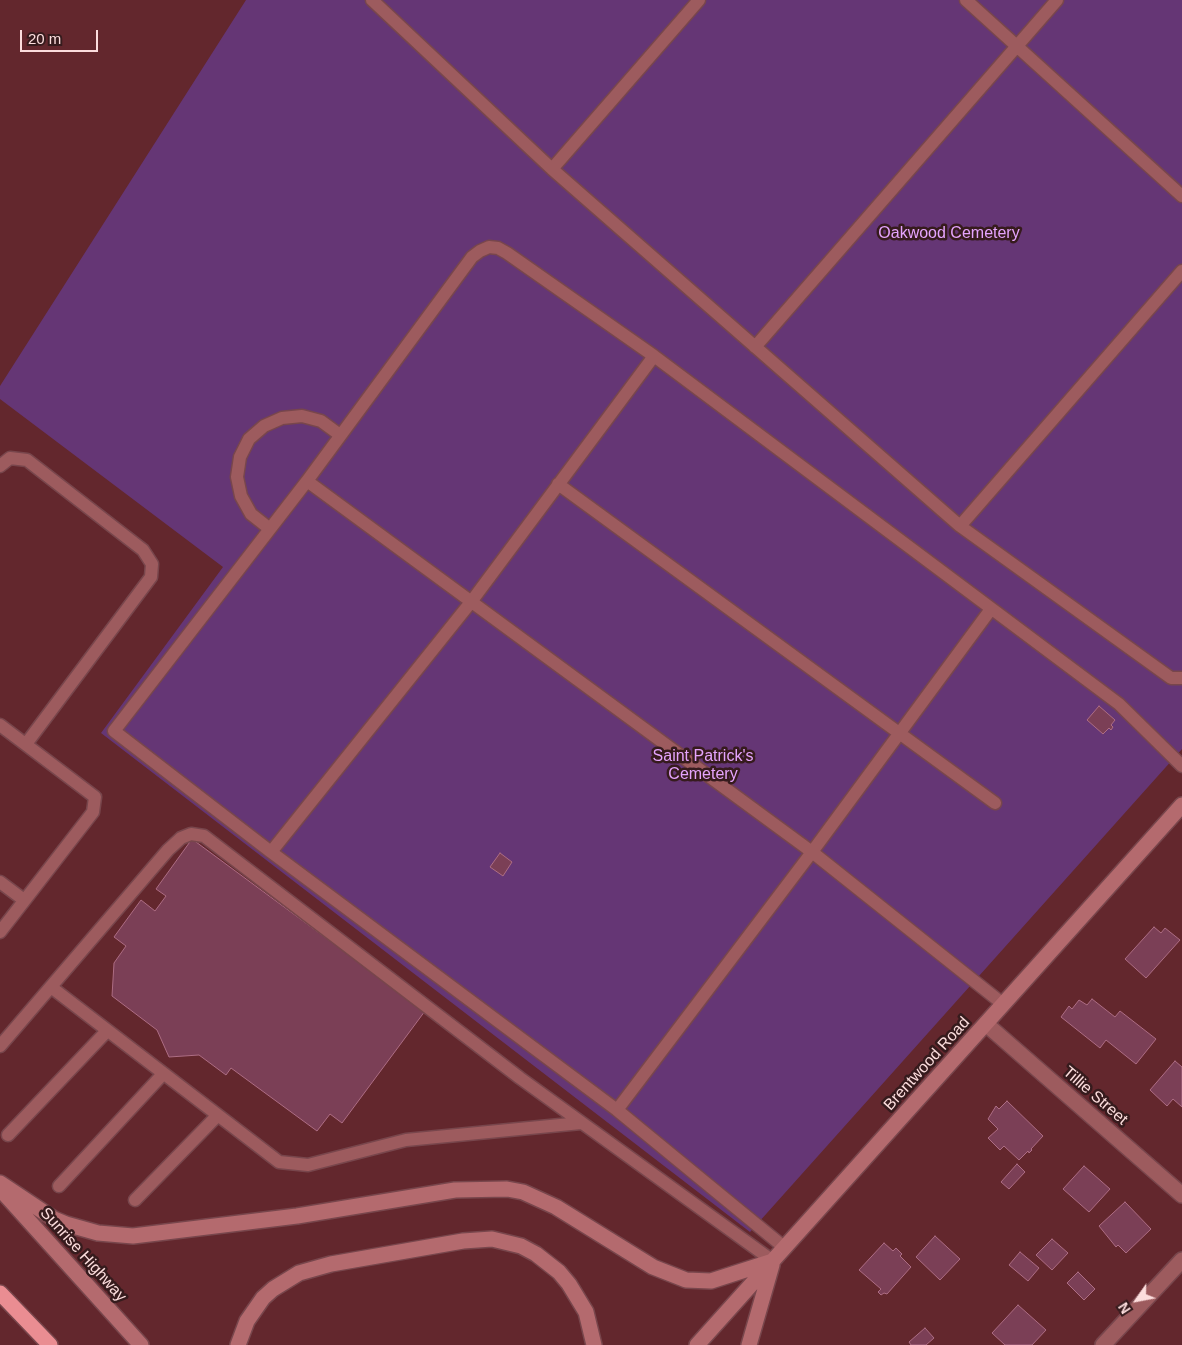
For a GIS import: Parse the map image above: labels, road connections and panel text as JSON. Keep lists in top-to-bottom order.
{
  "streets": {
    "main road": ["Brentwood Road", "Sunrise Highway"],
    "street": ["Tillie Street"]
  },
  "crossings": [
    ["Brentwood Road", "Tillie Street"]
  ],
  "parks": ["Oakwood Cemetery", "Saint Patrick's Cemetery"],
  "scale_bar": "20 m",
  "north": "bottom left"
}
